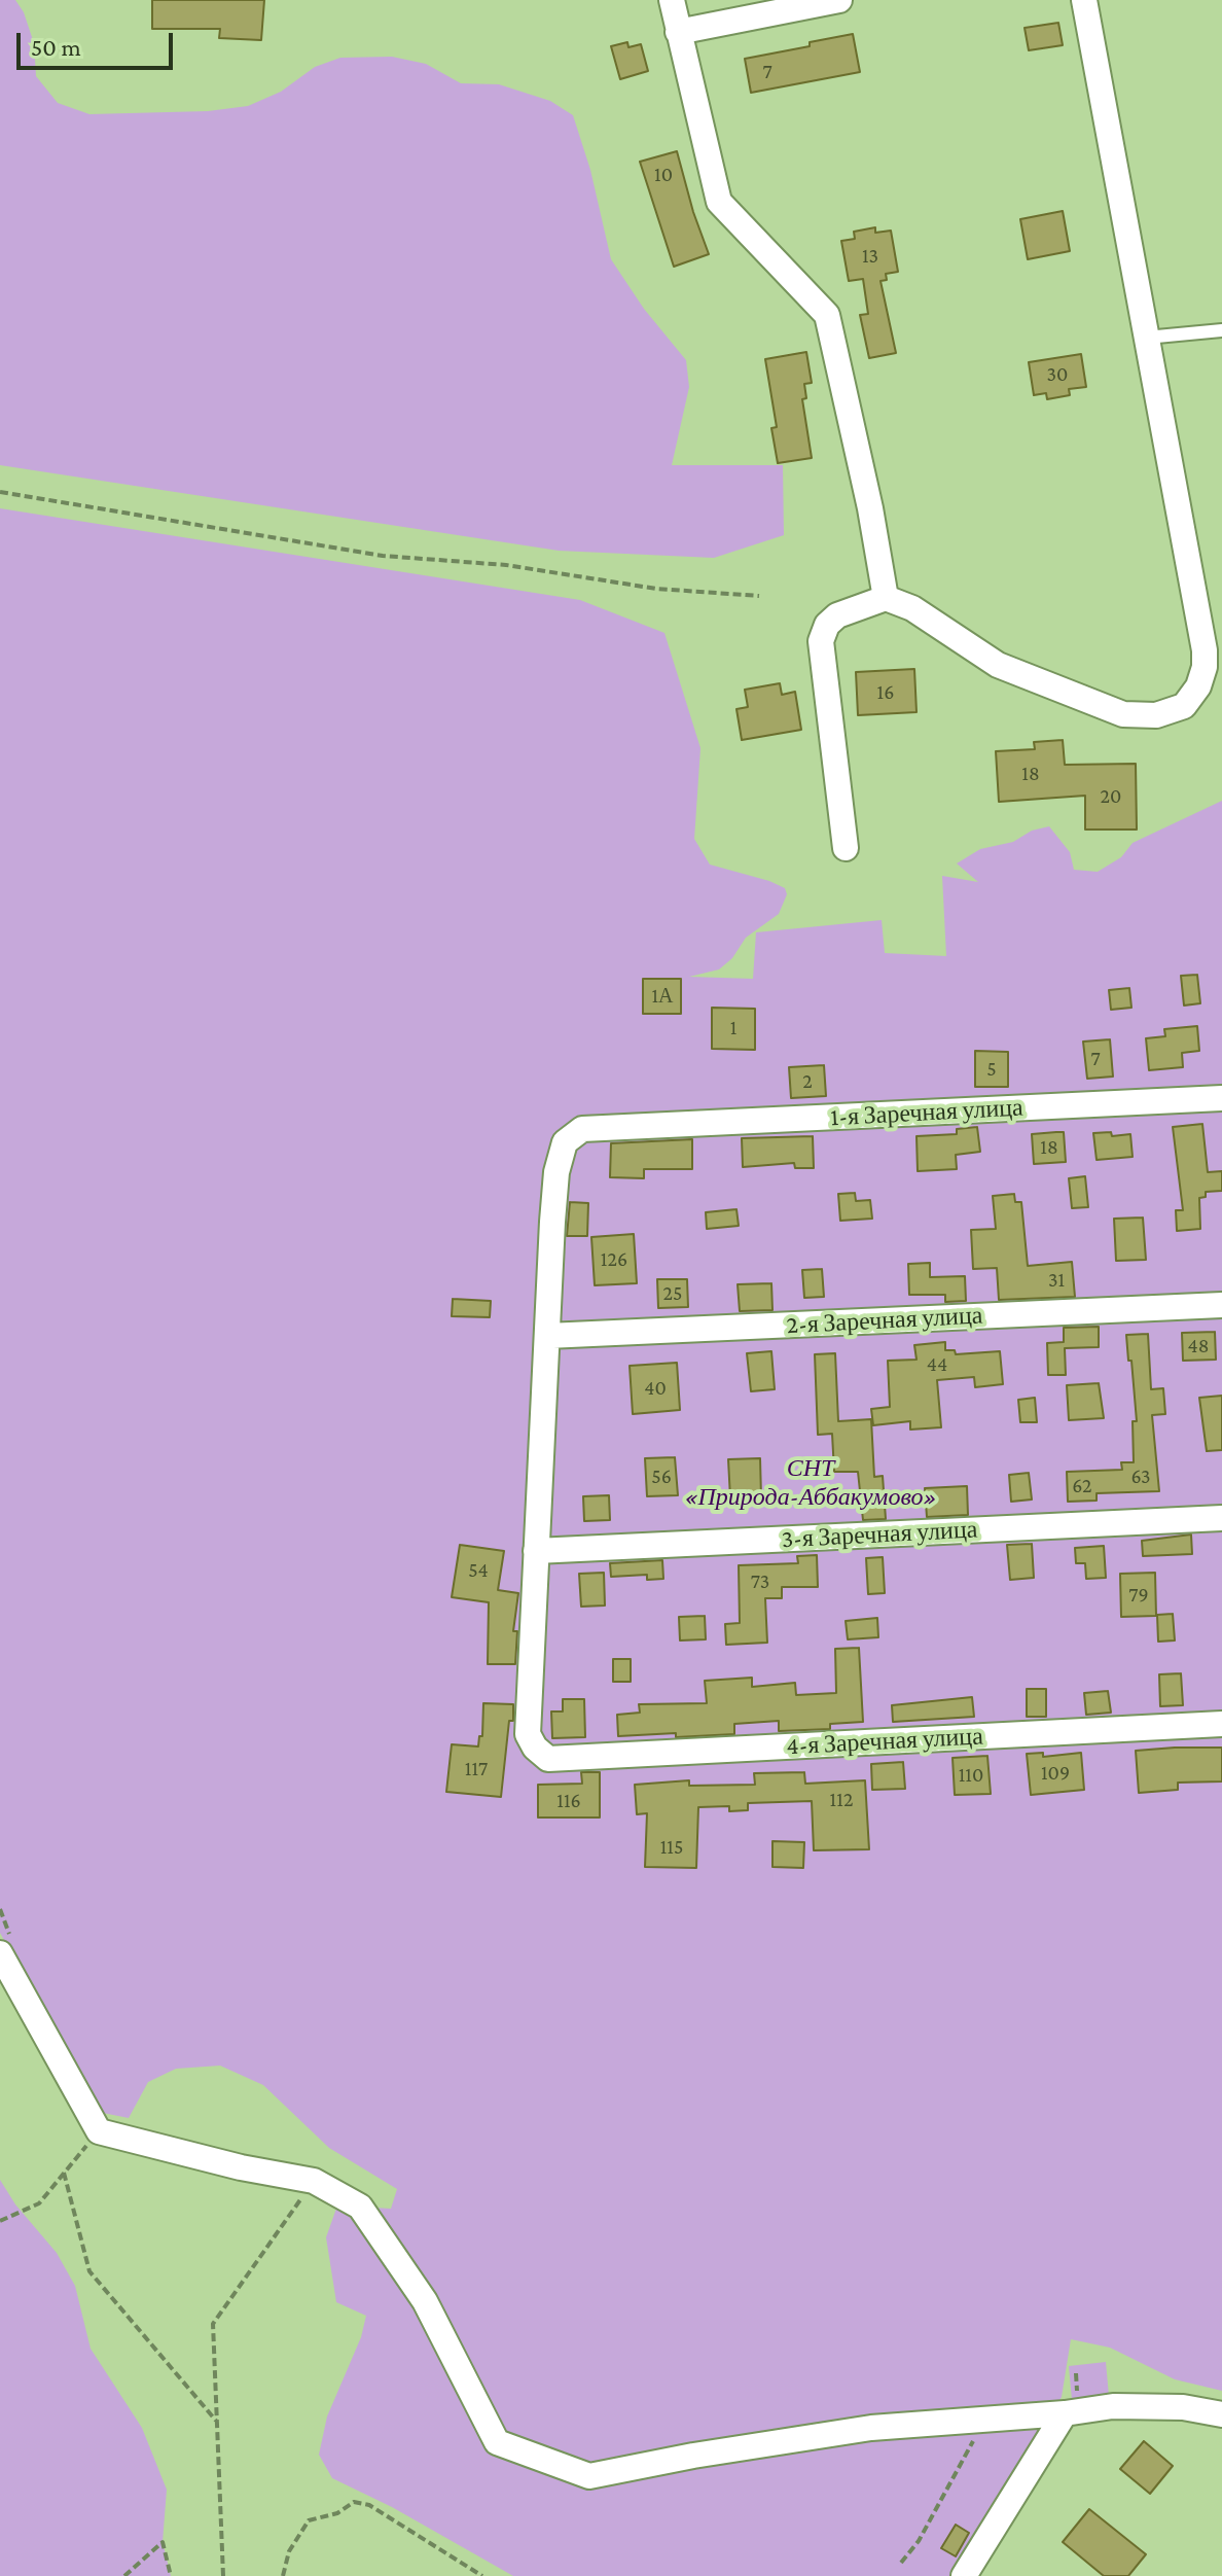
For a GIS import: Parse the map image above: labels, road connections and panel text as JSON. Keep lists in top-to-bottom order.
{
  "streets": {
    "street": [
      "1-я Заречная улица",
      "2-я Заречная улица",
      "3-я Заречная улица",
      "4-я Заречная улица"
    ]
  },
  "crossings": [
    ["1-я Заречная улица", "2-я Заречная улица"],
    ["1-я Заречная улица", "3-я Заречная улица"],
    ["1-я Заречная улица", "4-я Заречная улица"]
  ],
  "parks": ["СНТ «Природа-Аббакумово»"],
  "house_numbers": [
    "7",
    "10",
    "13",
    "30",
    "16",
    "18",
    "20",
    "1А",
    "1",
    "7",
    "5",
    "2",
    "18",
    "126",
    "31",
    "25",
    "48",
    "44",
    "40",
    "56",
    "63",
    "62",
    "54",
    "73",
    "79",
    "117",
    "109",
    "110",
    "112",
    "116",
    "115"
  ],
  "scale_bar": "50 m"
}
